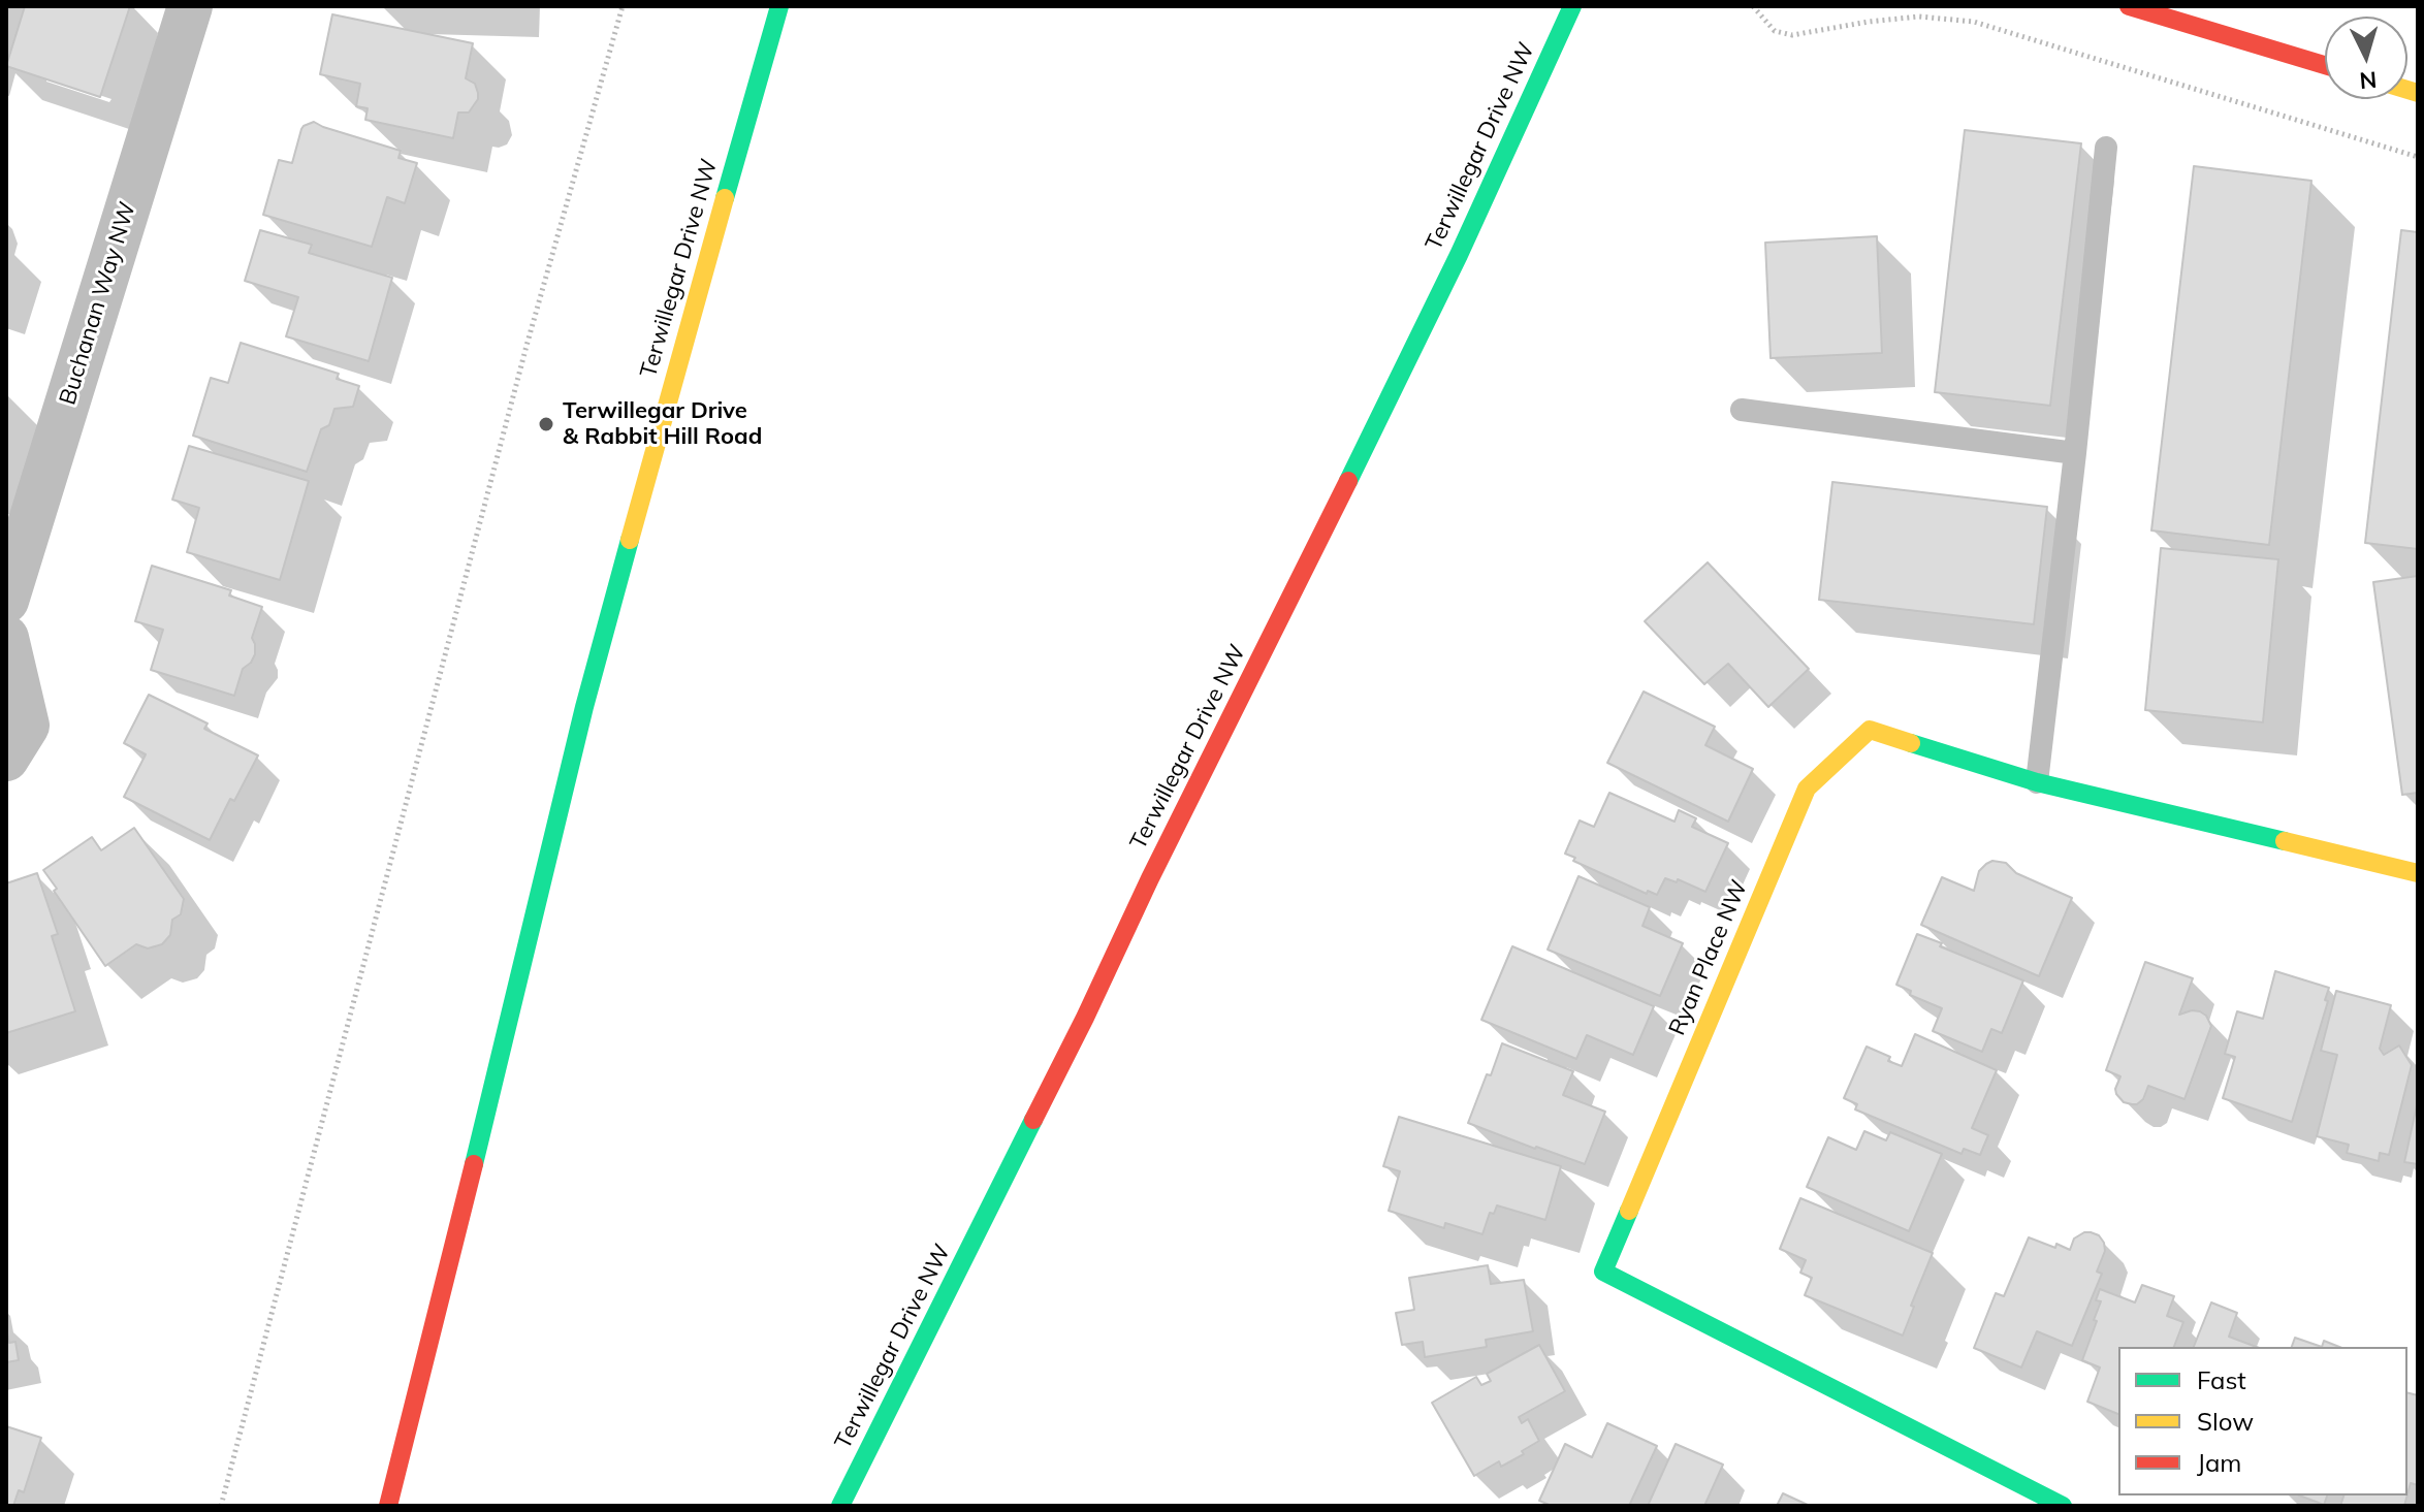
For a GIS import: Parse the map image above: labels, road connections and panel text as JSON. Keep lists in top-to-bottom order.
{
  "streets": {
    "main road": ["Terwillegar Drive NW", "Ryan Place NW"],
    "street": ["Buchanan Way NW"]
  },
  "places": ["Terwillegar Drive & Rabbit Hill Road"],
  "legend": ["Fast", "Slow", "Jam"],
  "north": "bottom"
}
